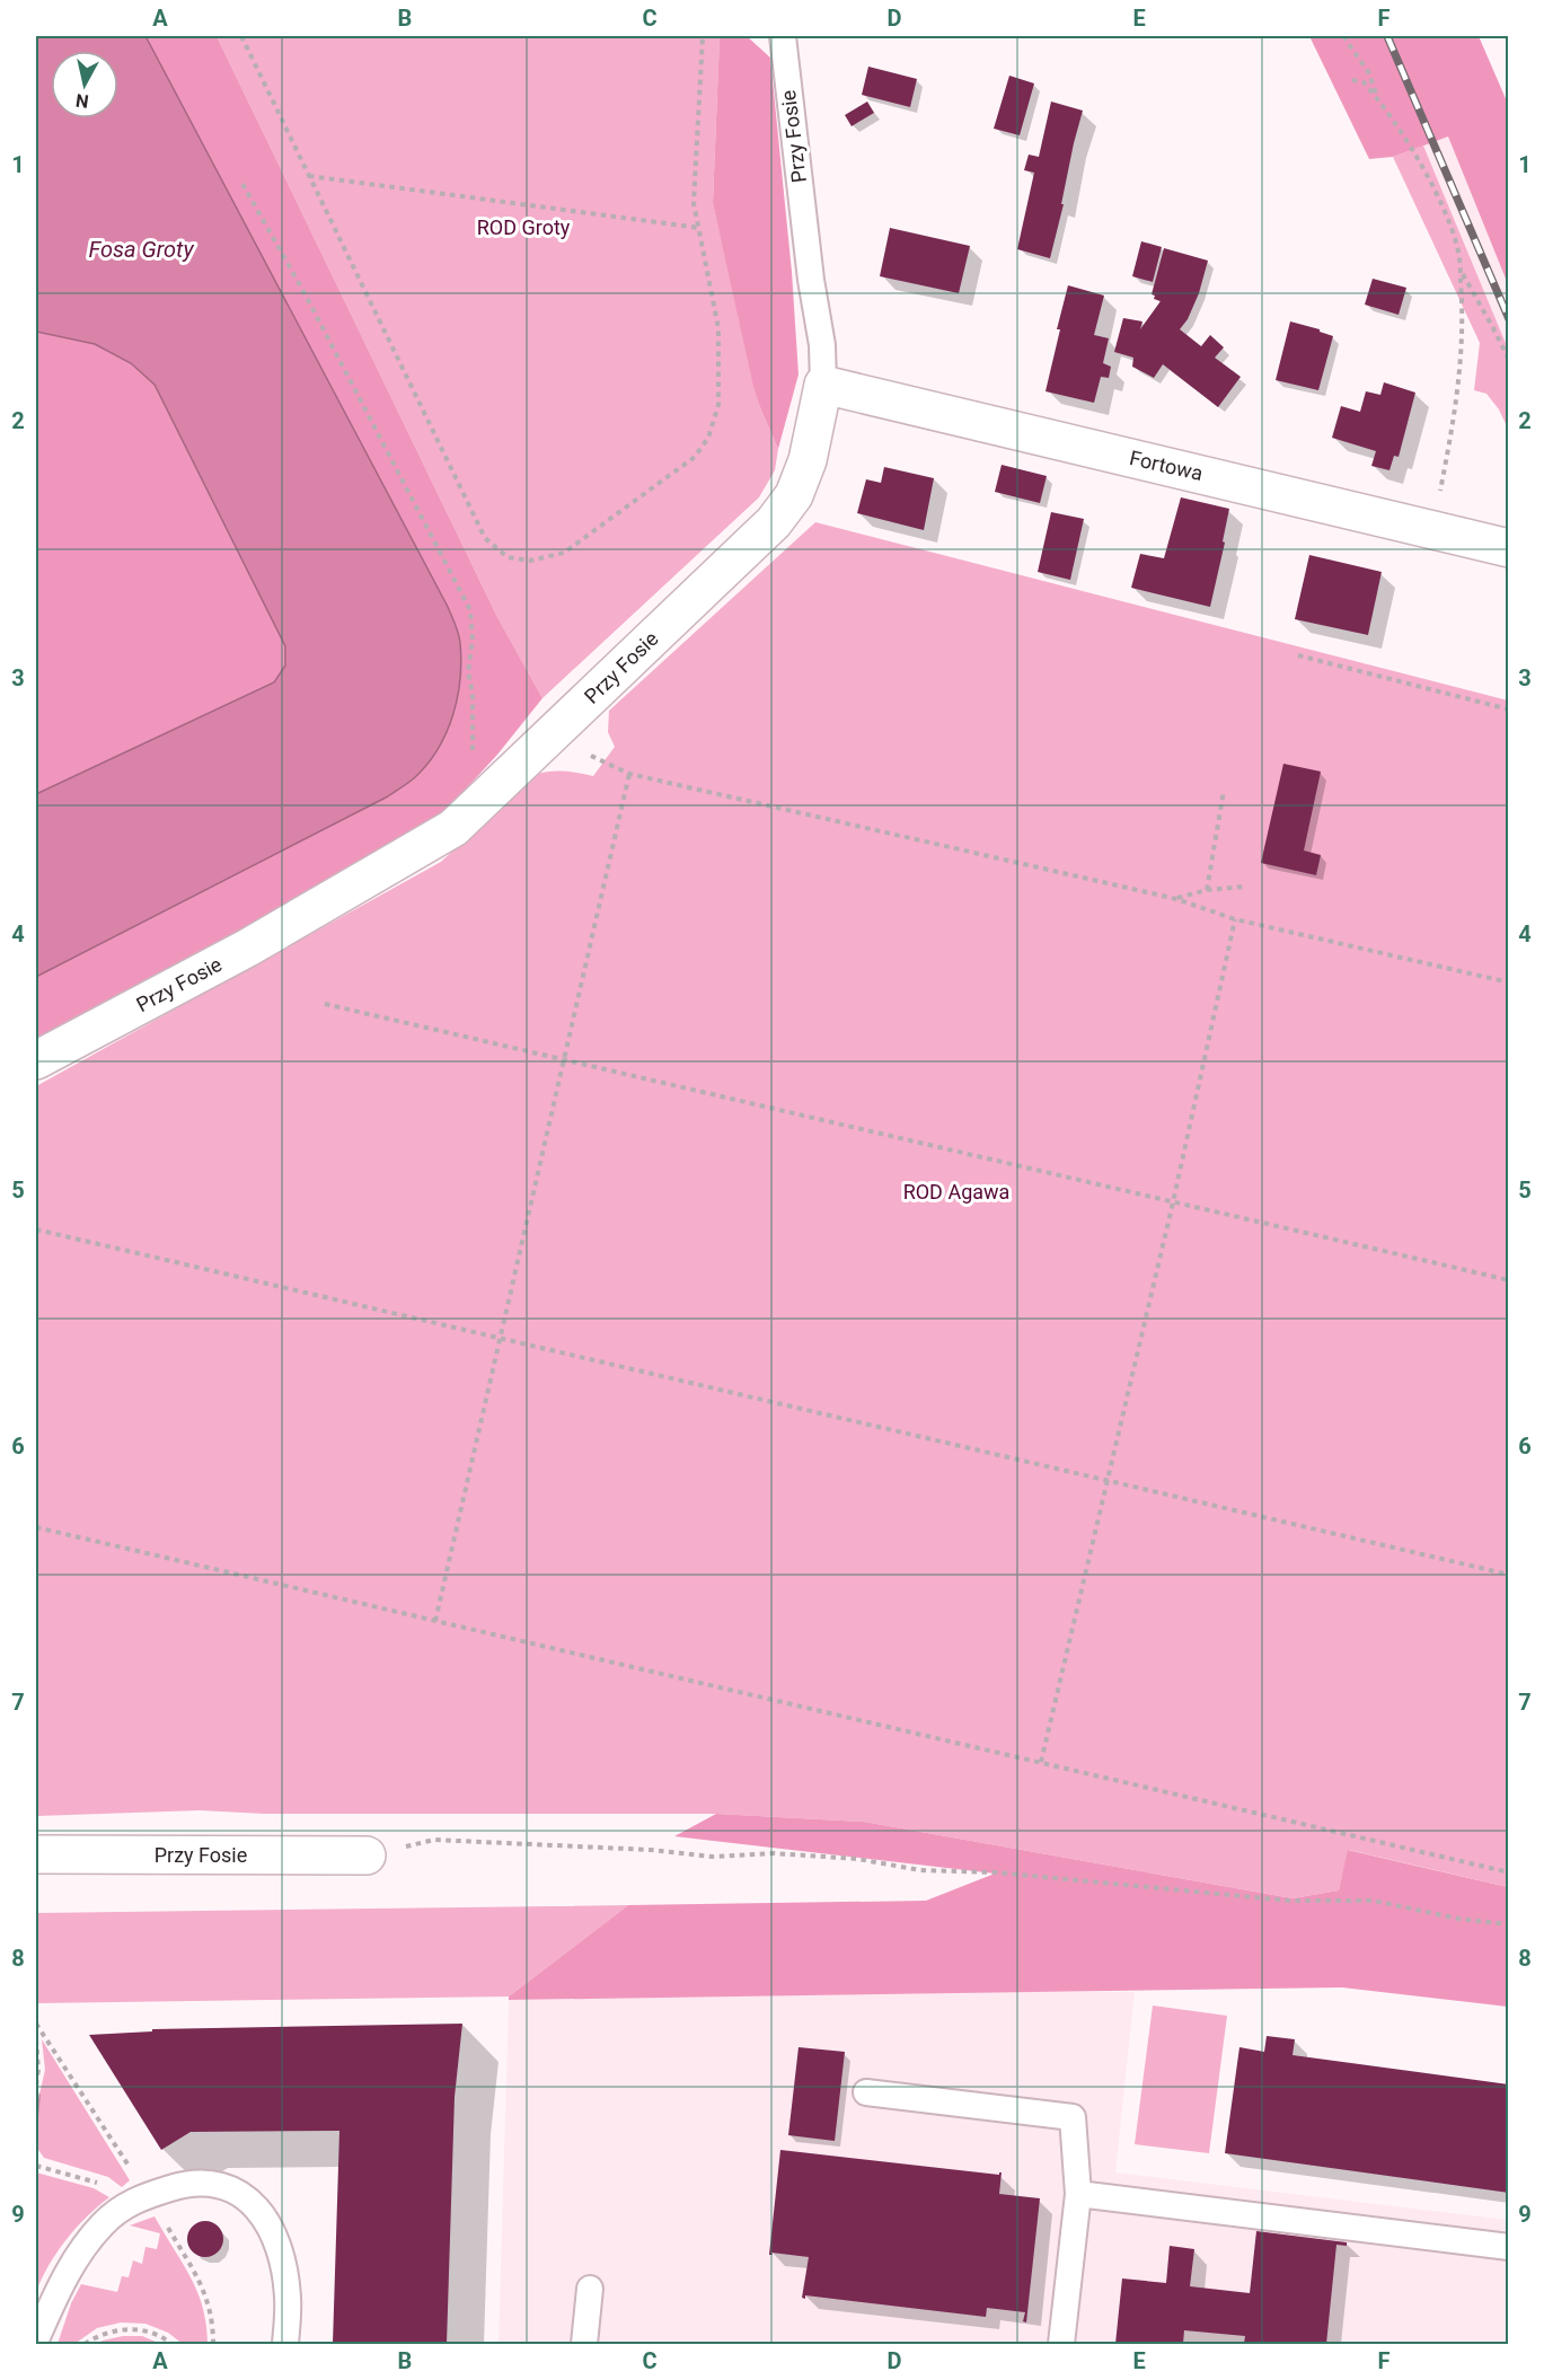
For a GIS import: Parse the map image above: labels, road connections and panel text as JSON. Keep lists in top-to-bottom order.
{
  "streets": {
    "street": ["Przy Fosie", "Fortowa"]
  },
  "crossings": [
    ["Przy Fosie", "Fortowa"]
  ],
  "water": ["Fosa Groty"],
  "parks": ["ROD Groty", "ROD Agawa"],
  "north": "bottom",
  "grid": {
    "columns": [
      "A",
      "B",
      "C",
      "D",
      "E",
      "F"
    ],
    "rows": [
      "1",
      "2",
      "3",
      "4",
      "5",
      "6",
      "7",
      "8",
      "9"
    ]
  }
}
